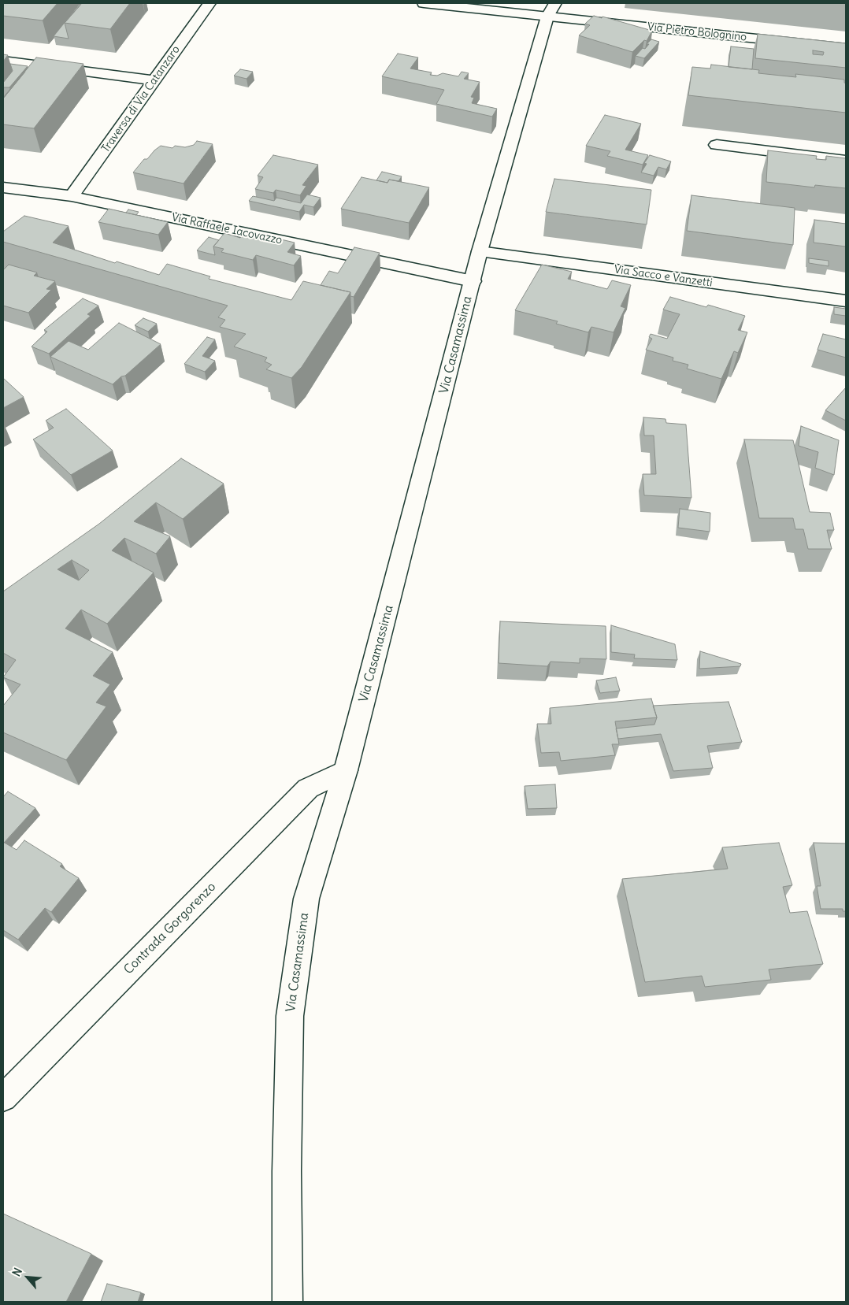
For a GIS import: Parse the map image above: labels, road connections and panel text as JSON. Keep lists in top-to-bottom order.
{
  "streets": {
    "street": [
      "Via Pietro Bolognino",
      "Traversa di Via Catanzaro",
      "Via Raffaele Iacovazzo",
      "Via Sacco e Vanzetti",
      "Via Casamassima",
      "Contrada Gorgorenzo"
    ]
  },
  "crossings": [
    ["Via Pietro Bolognino", "Via Casamassima"],
    ["Traversa di Via Catanzaro", "Via Raffaele Iacovazzo"],
    ["Via Raffaele Iacovazzo", "Via Casamassima"],
    ["Via Sacco e Vanzetti", "Via Casamassima"],
    ["Via Casamassima", "Contrada Gorgorenzo"]
  ],
  "north": "top left"
}
